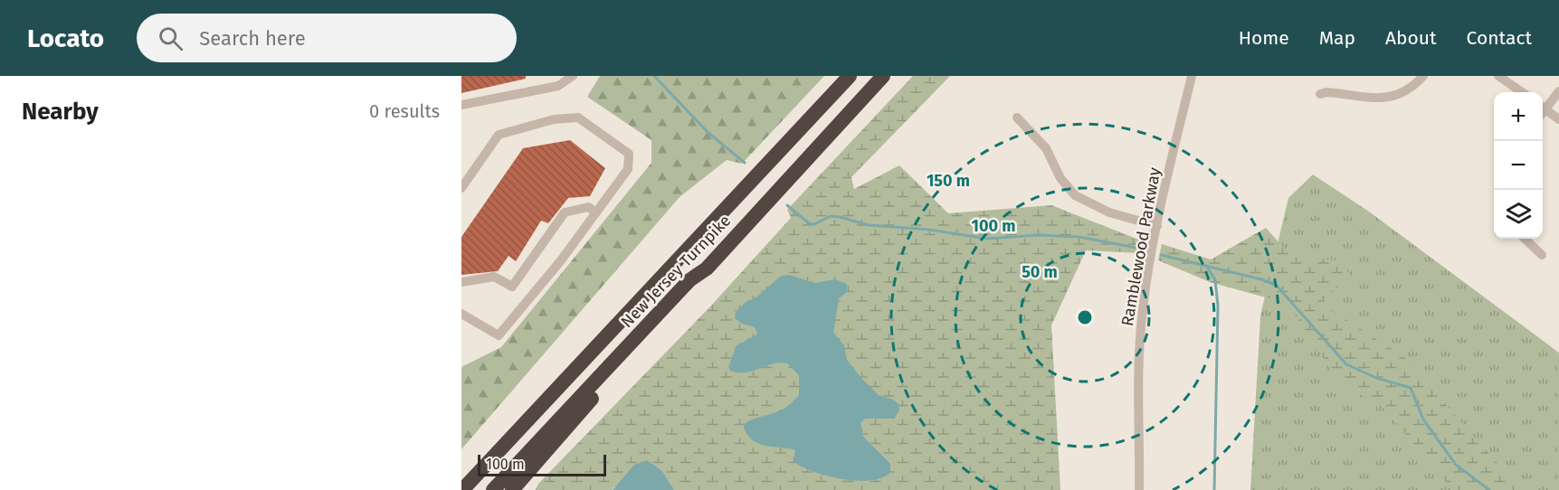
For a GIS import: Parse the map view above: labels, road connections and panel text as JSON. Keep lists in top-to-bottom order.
{
  "streets": {
    "highway": ["New Jersey Turnpike"],
    "street": ["Ramblewood Parkway"]
  },
  "scale_bar": "100 m",
  "page": {
    "header": "Locato",
    "search": "Search here",
    "nav": [
      "Home",
      "Map",
      "About",
      "Contact"
    ],
    "heading": ["Nearby", "0 results"],
    "map_buttons": ["+", "−"],
    "scale": "100 m"
  },
  "rings": ["150 m", "100 m", "50 m"]
}
